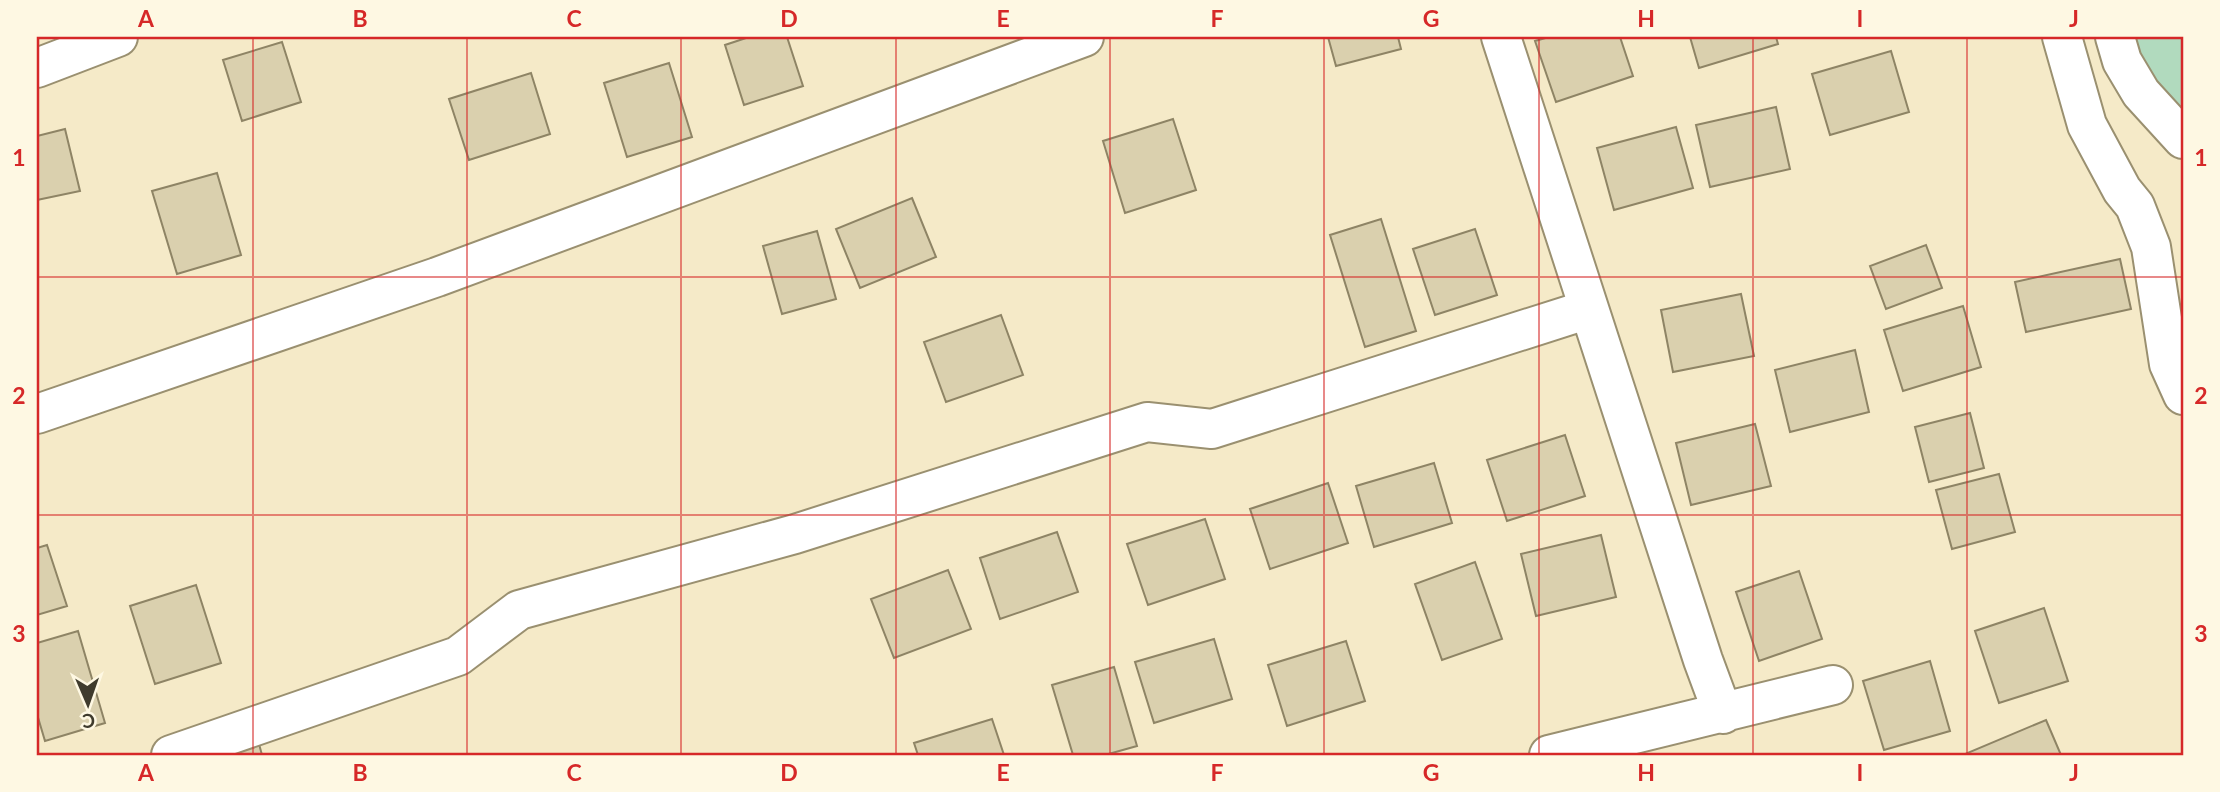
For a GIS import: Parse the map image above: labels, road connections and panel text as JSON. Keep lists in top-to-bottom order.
{
  "north": "bottom",
  "grid": {
    "columns": [
      "A",
      "B",
      "C",
      "D",
      "E",
      "F",
      "G",
      "H",
      "I",
      "J"
    ],
    "rows": ["1", "2", "3"]
  }
}
